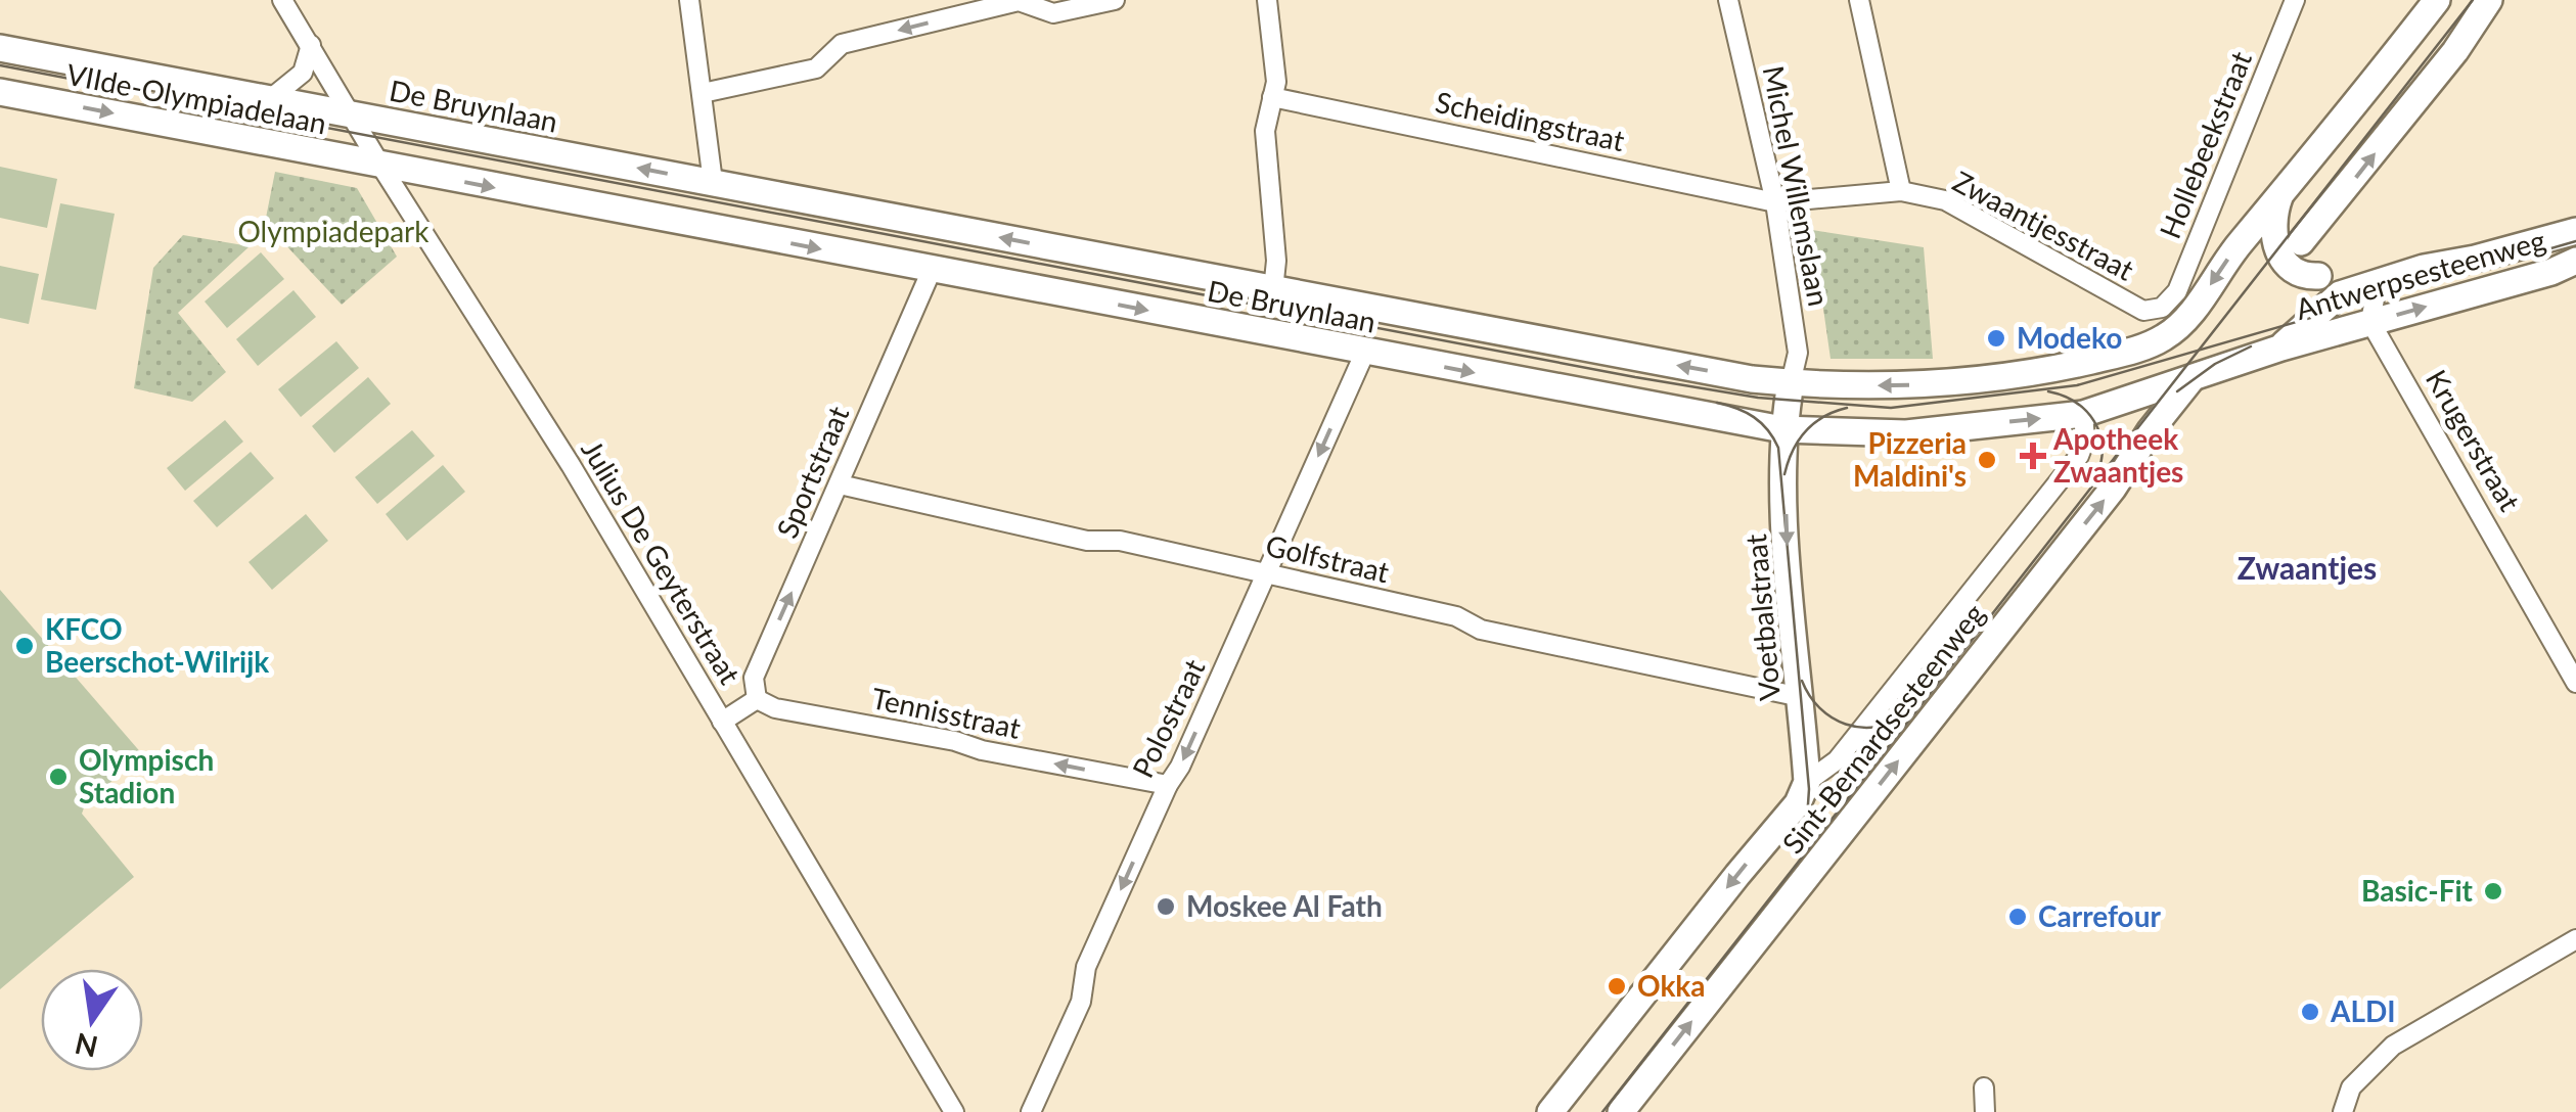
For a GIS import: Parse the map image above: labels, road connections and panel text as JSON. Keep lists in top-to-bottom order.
{
  "streets": {
    "main road": [
      "VIIde-Olympiadelaan",
      "De Bruynlaan",
      "Antwerpsesteenweg",
      "Krugerstraat",
      "Voetbalstraat",
      "Sint-Bernardsesteenweg"
    ],
    "street": [
      "Scheidingstraat",
      "Hollebeekstraat",
      "Michel Willemslaan",
      "Zwaantjesstraat",
      "Sportstraat",
      "Golfstraat",
      "Julius De Geyterstraat",
      "Tennisstraat",
      "Polostraat"
    ]
  },
  "crossings": [
    ["VIIde-Olympiadelaan", "De Bruynlaan"],
    ["VIIde-Olympiadelaan", "Julius De Geyterstraat"],
    ["De Bruynlaan", "Michel Willemslaan"],
    ["De Bruynlaan", "Antwerpsesteenweg"],
    ["De Bruynlaan", "Sportstraat"],
    ["De Bruynlaan", "Julius De Geyterstraat"],
    ["De Bruynlaan", "Voetbalstraat"],
    ["De Bruynlaan", "Polostraat"],
    ["De Bruynlaan", "Sint-Bernardsesteenweg"],
    ["Scheidingstraat", "Michel Willemslaan"],
    ["Scheidingstraat", "Zwaantjesstraat"],
    ["Hollebeekstraat", "Zwaantjesstraat"],
    ["Michel Willemslaan", "Zwaantjesstraat"],
    ["Michel Willemslaan", "Voetbalstraat"],
    ["Antwerpsesteenweg", "Krugerstraat"],
    ["Antwerpsesteenweg", "Sint-Bernardsesteenweg"],
    ["Sportstraat", "Golfstraat"],
    ["Sportstraat", "Tennisstraat"],
    ["Golfstraat", "Voetbalstraat"],
    ["Golfstraat", "Polostraat"],
    ["Voetbalstraat", "Sint-Bernardsesteenweg"],
    ["Tennisstraat", "Polostraat"]
  ],
  "one_way": [
    "Sportstraat",
    "Voetbalstraat",
    "Tennisstraat",
    "Polostraat"
  ],
  "districts": ["Zwaantjes"],
  "parks": ["Olympiadepark"],
  "places": {
    "other": [
      "Modeko",
      "Pizzeria Maldini's",
      "KFCO Beerschot-Wilrijk",
      "Olympisch Stadion",
      "Basic-Fit",
      "Moskee Al Fath",
      "Carrefour",
      "Okka",
      "ALDI"
    ],
    "health": ["Apotheek Zwaantjes"]
  },
  "north": "bottom"
}
